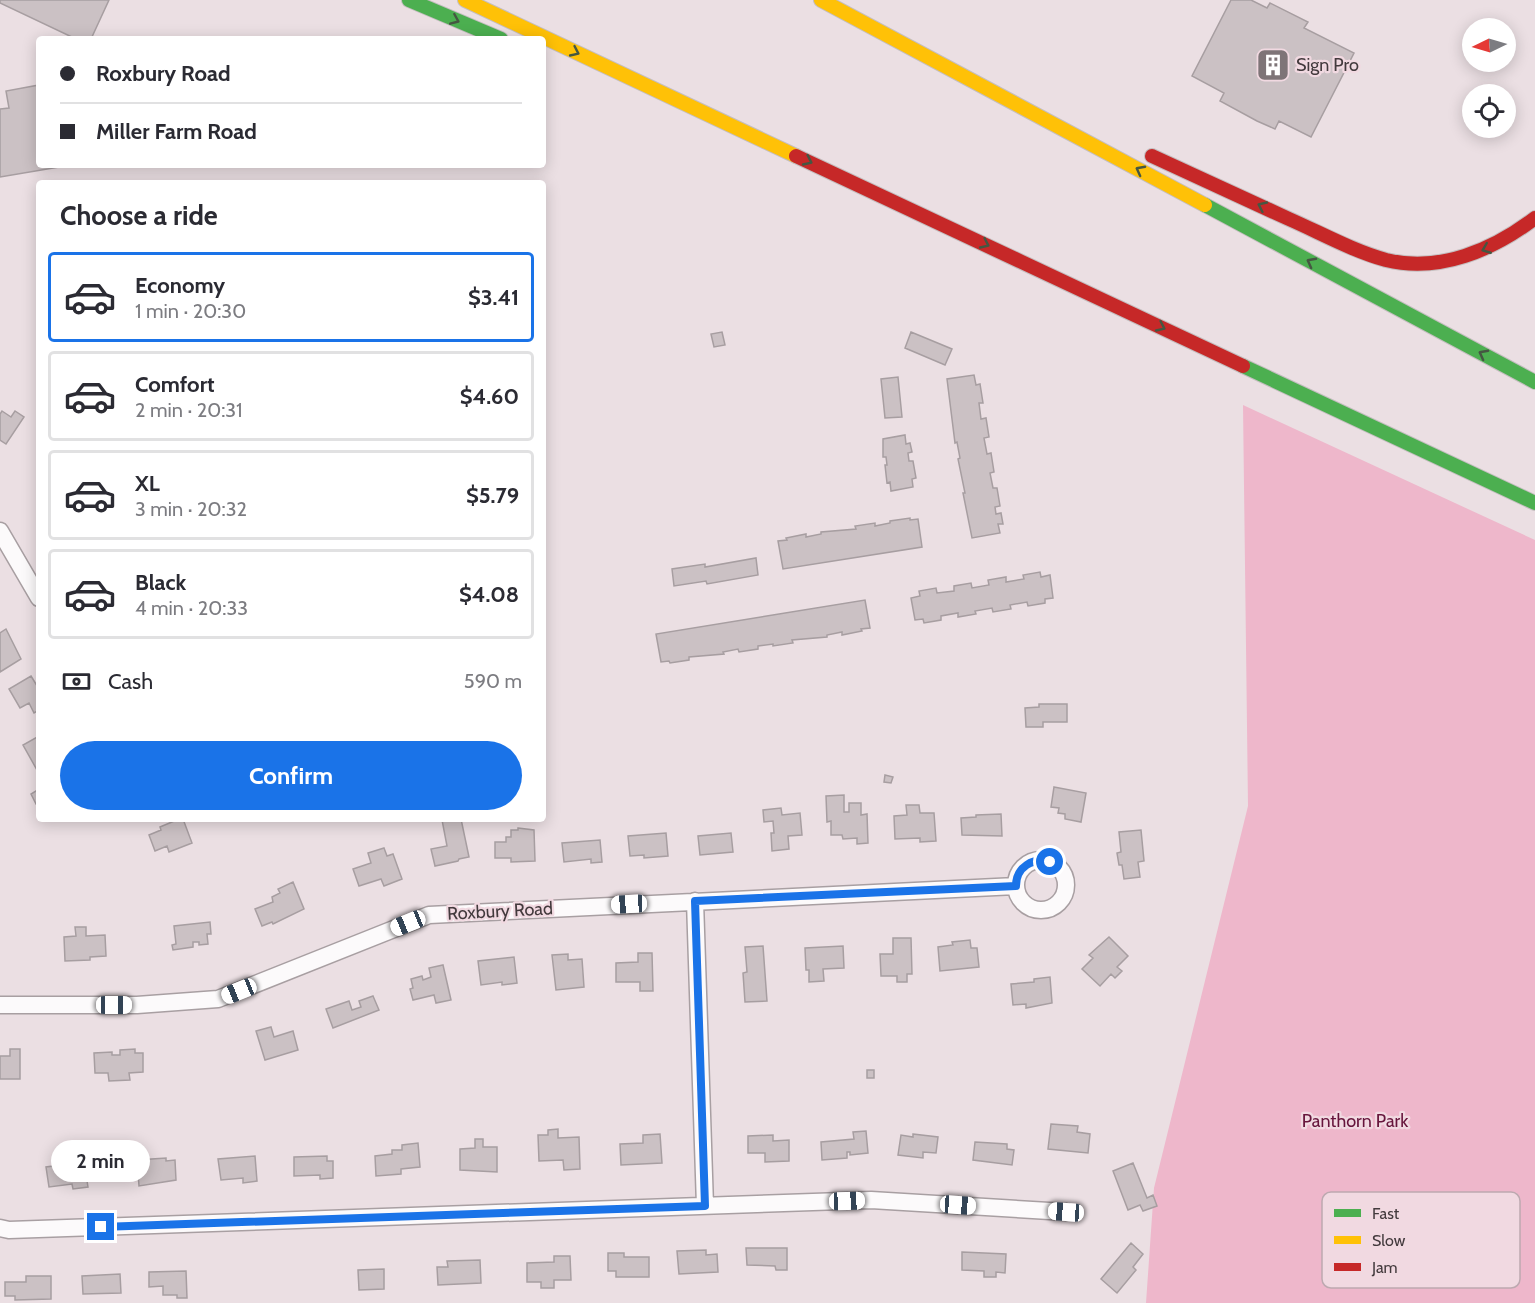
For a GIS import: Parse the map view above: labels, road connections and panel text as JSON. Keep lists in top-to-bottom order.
{
  "streets": {
    "street": ["Roxbury Road"]
  },
  "parks": ["Panthorn Park"],
  "places": {
    "building": ["Sign Pro"]
  },
  "legend": ["Fast", "Slow", "Jam"],
  "north": "left",
  "page": {
    "banner": ["Roxbury Road", "Miller Farm Road"],
    "heading": "Choose a ride",
    "list": [
      {
        "name": "Economy",
        "note": "1 min · 20:30",
        "value": "$3.41"
      },
      {
        "name": "Comfort",
        "note": "2 min · 20:31",
        "value": "$4.60"
      },
      {
        "name": "XL",
        "note": "3 min · 20:32",
        "value": "$5.79"
      },
      {
        "name": "Black",
        "note": "4 min · 20:33",
        "value": "$4.08"
      }
    ],
    "pay": ["Cash", "590 m"],
    "buttons": "Confirm",
    "bubble": "2 min"
  }
}
